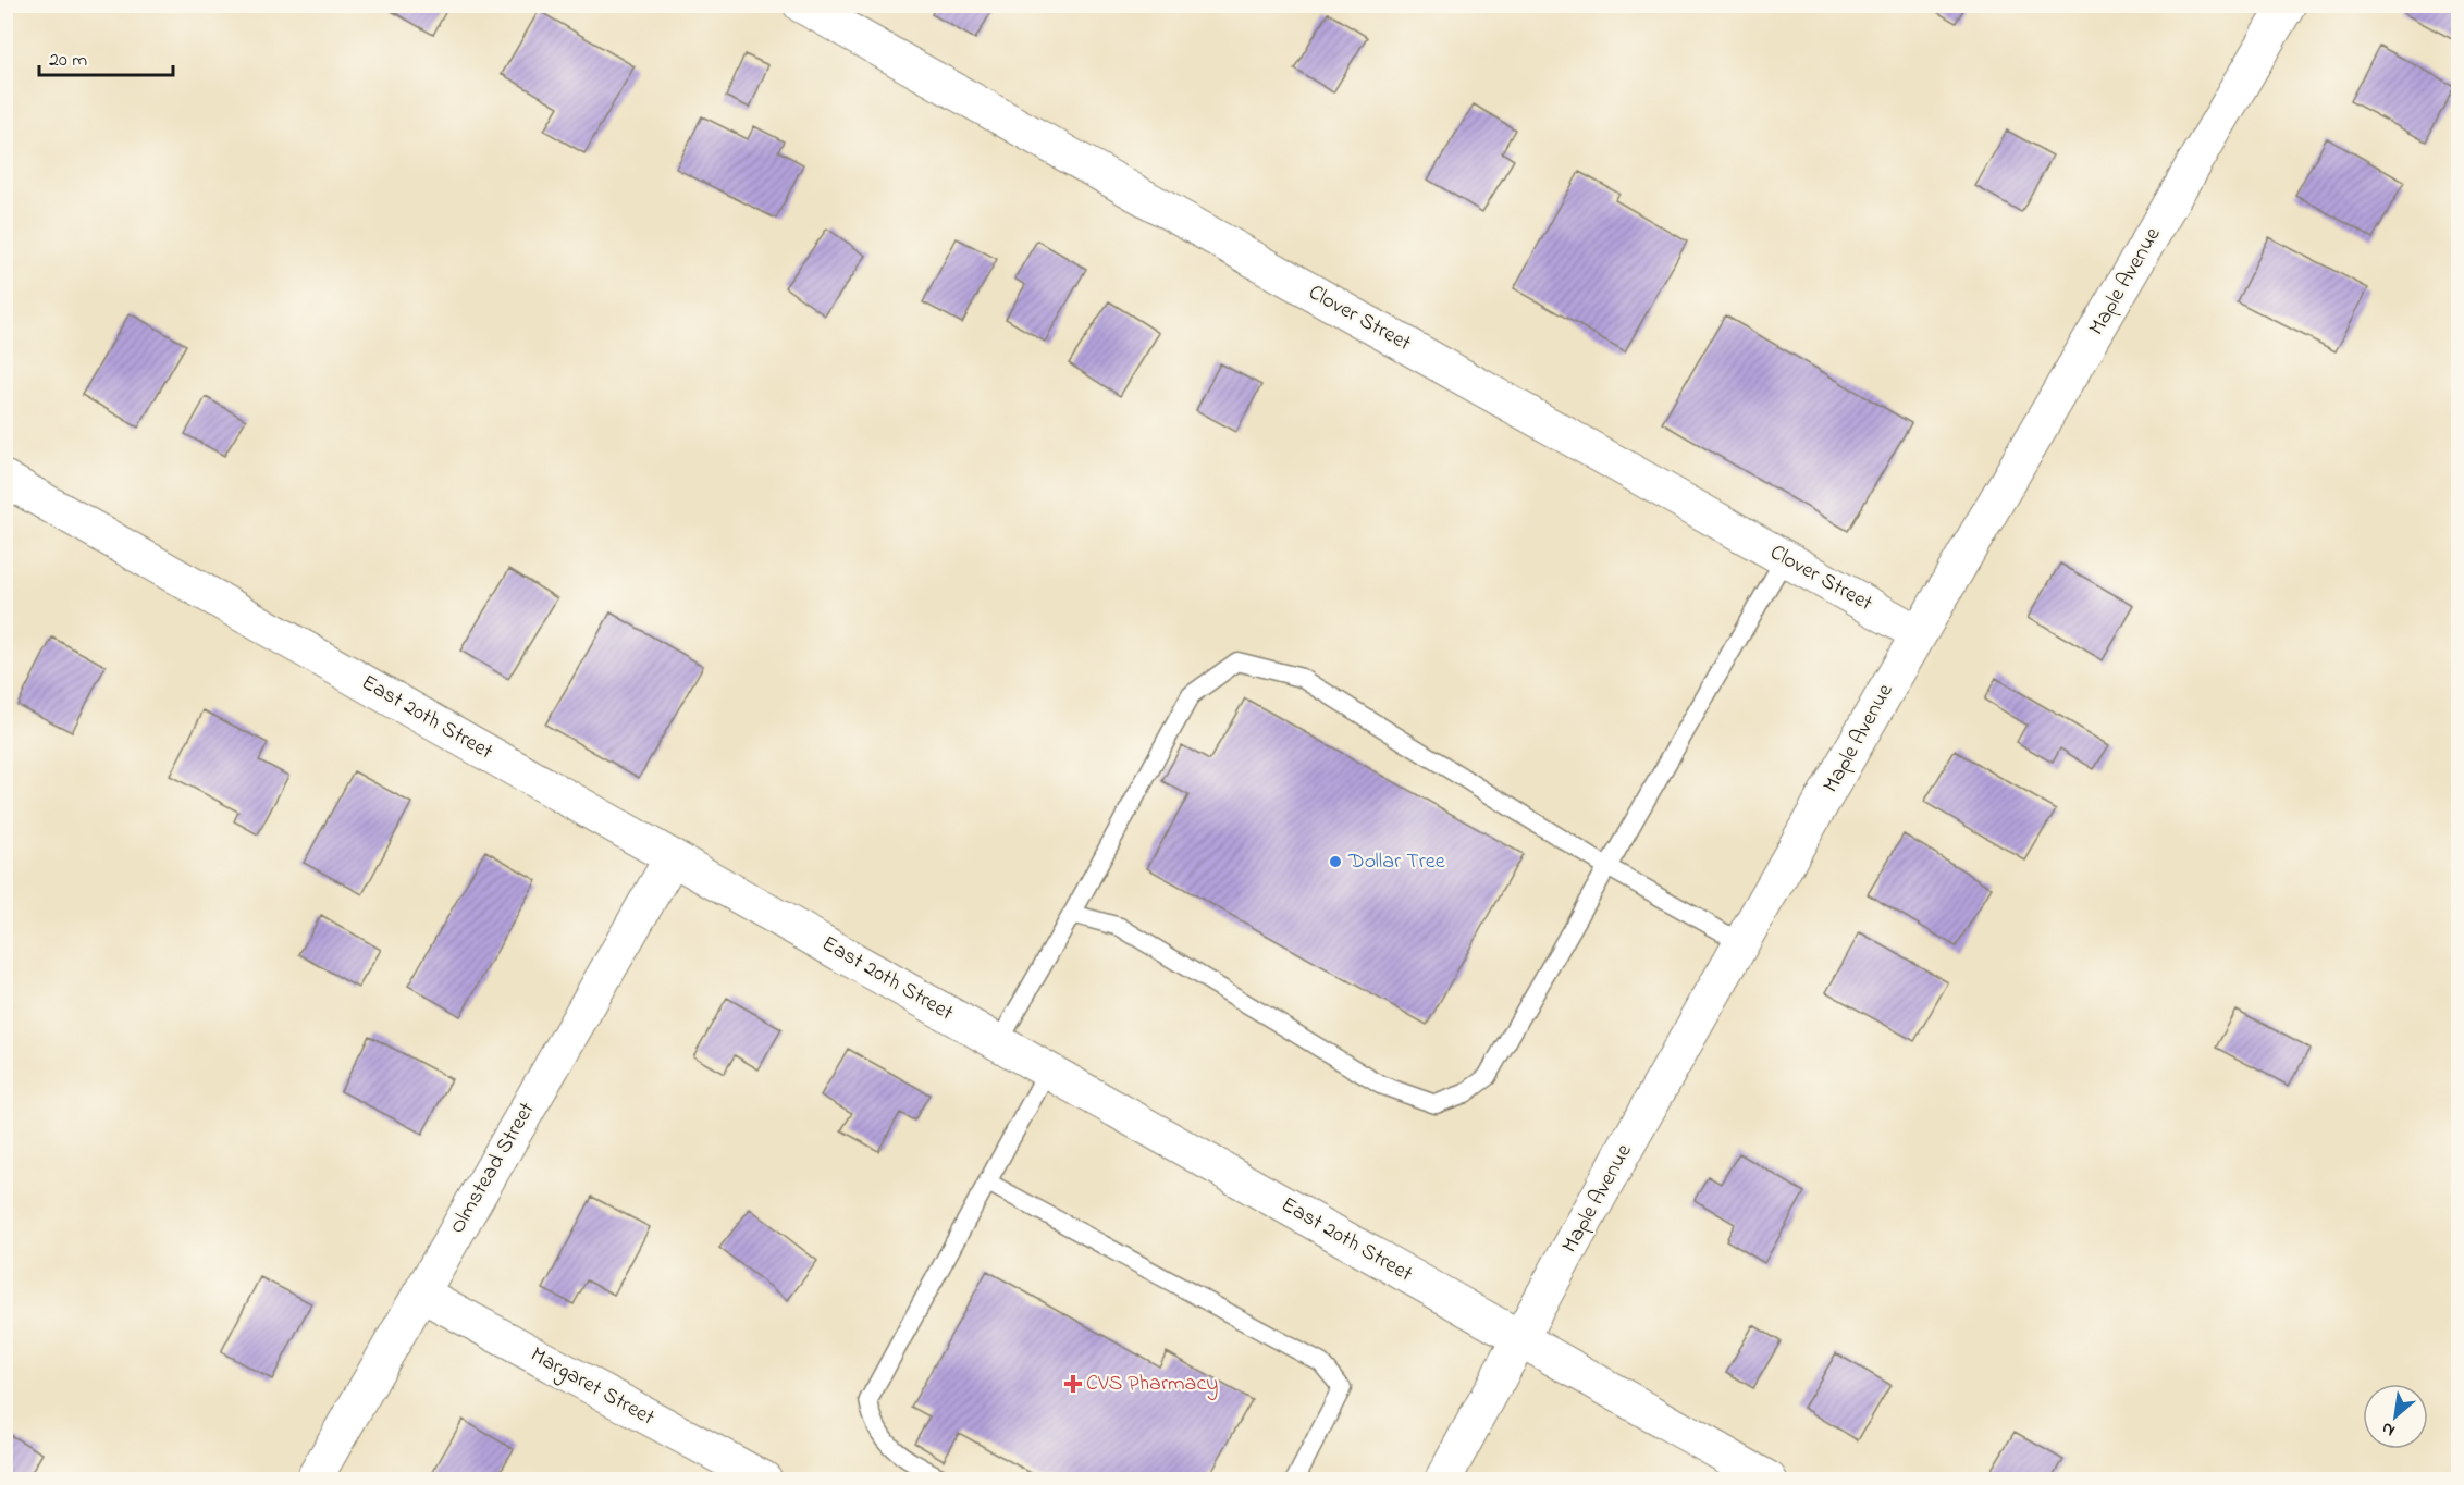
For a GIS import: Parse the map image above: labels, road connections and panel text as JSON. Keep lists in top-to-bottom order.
{
  "streets": {
    "street": [
      "Maple Avenue",
      "Clover Street",
      "East 20th Street",
      "Olmstead Street",
      "Margaret Street"
    ]
  },
  "crossings": [
    ["Maple Avenue", "Clover Street"],
    ["Maple Avenue", "East 20th Street"],
    ["East 20th Street", "Olmstead Street"],
    ["Olmstead Street", "Margaret Street"]
  ],
  "places": {
    "other": ["Dollar Tree"],
    "health": ["CVS Pharmacy"]
  },
  "scale_bar": "20 m",
  "north": "bottom left"
}
